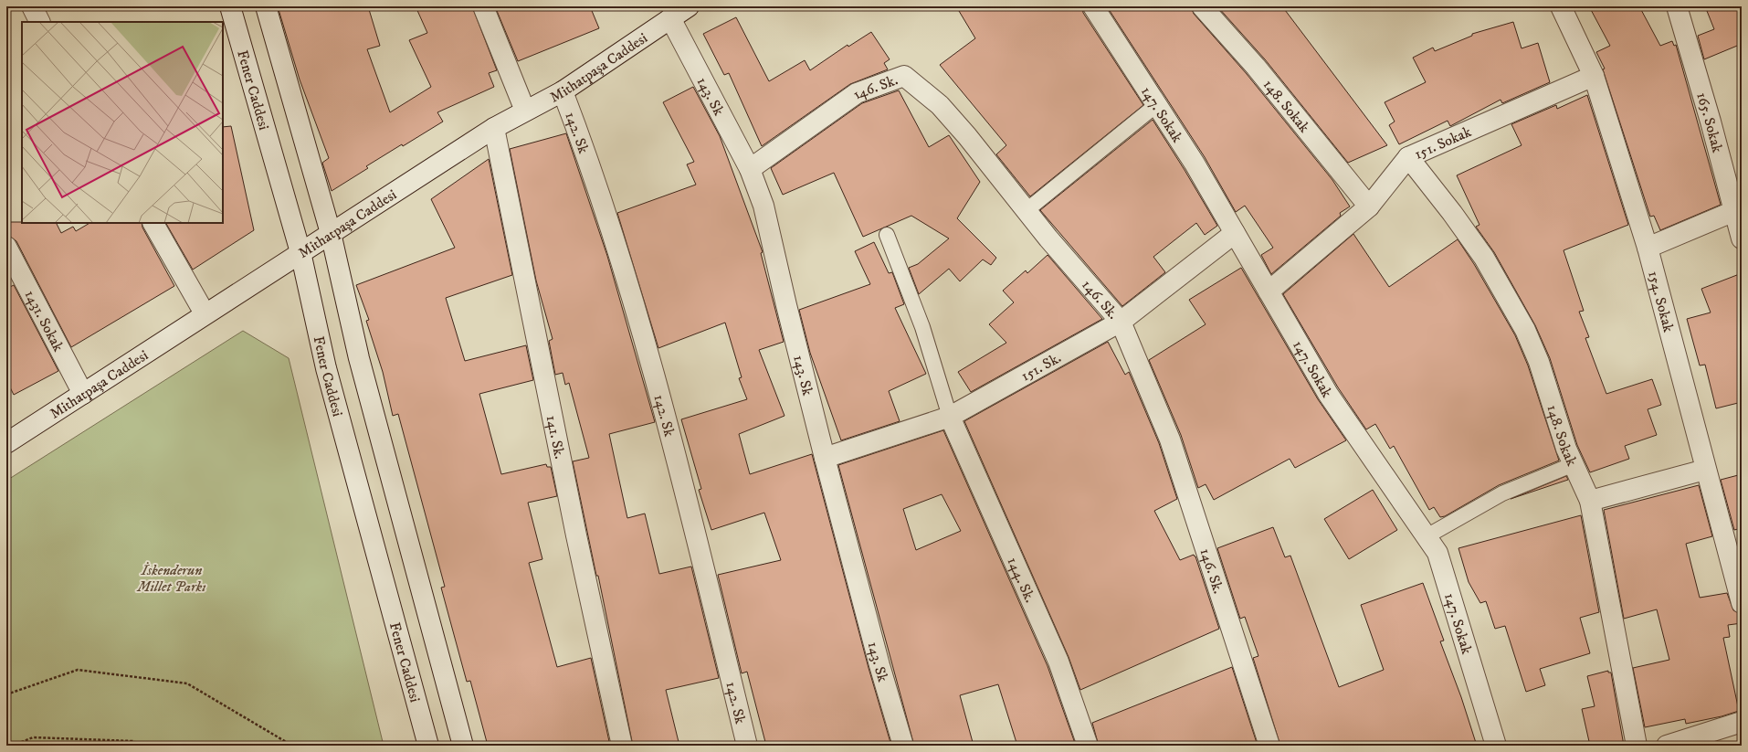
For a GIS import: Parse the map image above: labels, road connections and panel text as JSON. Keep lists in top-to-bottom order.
{
  "streets": {
    "street": [
      "Mithatpaşa Caddesi",
      "146. Sk.",
      "Fener Caddesi",
      "143. Sk",
      "148. Sokak",
      "147. Sokak",
      "165. Sokak",
      "142. Sk",
      "151. Sokak",
      "154. Sokak",
      "1431. Sokak",
      "151. Sk.",
      "141. Sk.",
      "144. Sk."
    ]
  },
  "crossings": [
    ["Mithatpaşa Caddesi", "Fener Caddesi"],
    ["Mithatpaşa Caddesi", "143. Sk"],
    ["Mithatpaşa Caddesi", "142. Sk"],
    ["Mithatpaşa Caddesi", "1431. Sokak"],
    ["Mithatpaşa Caddesi", "141. Sk."],
    ["146. Sk.", "143. Sk"],
    ["146. Sk.", "151. Sk."],
    ["143. Sk", "151. Sk."],
    ["148. Sokak", "151. Sokak"],
    ["147. Sokak", "151. Sokak"],
    ["147. Sokak", "151. Sk."],
    ["151. Sokak", "154. Sokak"],
    ["151. Sk.", "144. Sk."]
  ],
  "parks": ["İskenderun Millet Parkı"]
}
